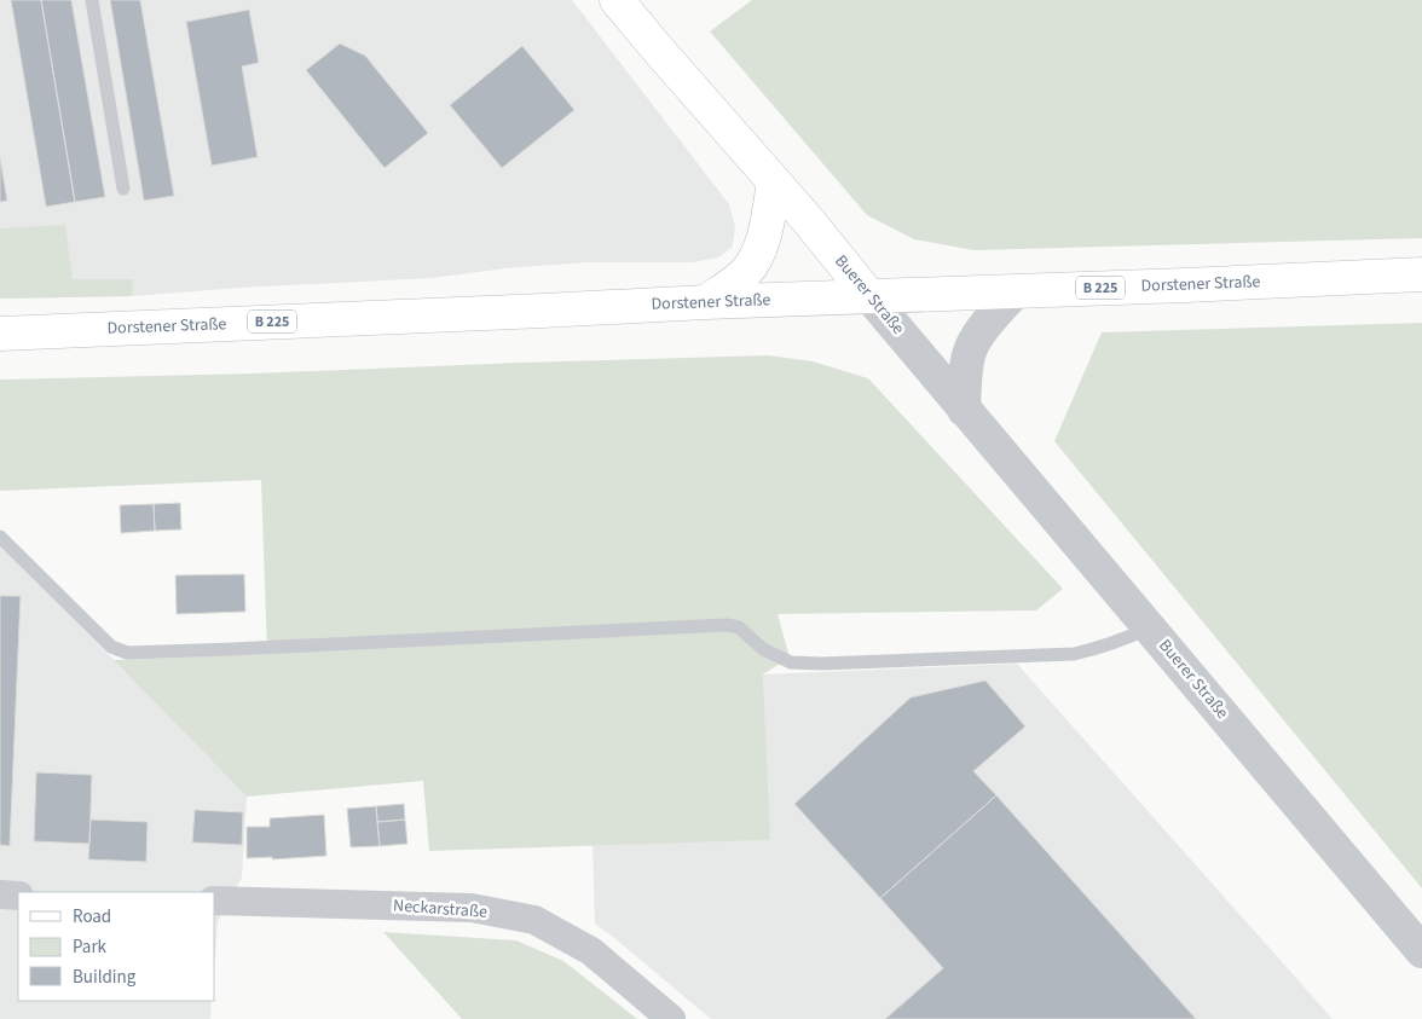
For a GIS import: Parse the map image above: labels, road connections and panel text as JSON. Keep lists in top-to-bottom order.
{
  "streets": {
    "main road": ["Dorstener Straße", "B 225", "Buerer Straße"],
    "street": ["Neckarstraße"]
  },
  "crossings": [
    ["Dorstener Straße", "Buerer Straße"]
  ],
  "legend": ["Road", "Park", "Building"]
}
